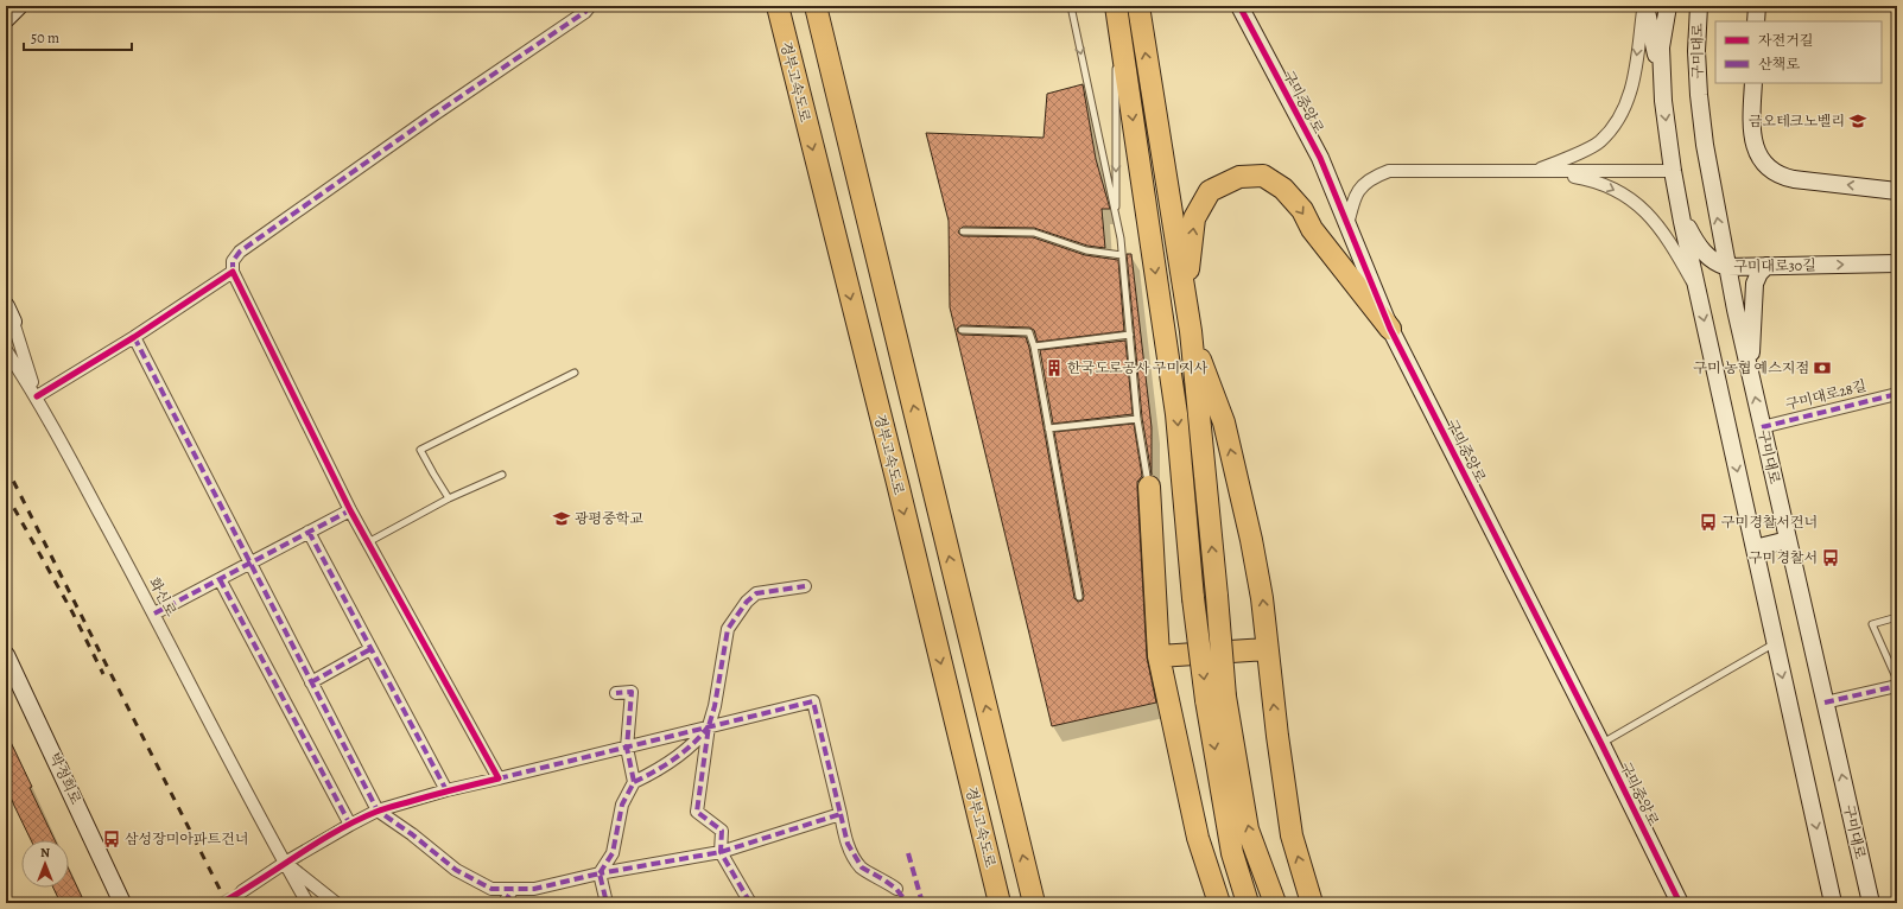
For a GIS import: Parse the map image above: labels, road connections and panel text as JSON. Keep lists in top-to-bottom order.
{
  "streets": {
    "highway": ["경부고속도로"],
    "main road": [
      "구미대로",
      "구미중앙로",
      "구미대로30길",
      "박정희로"
    ],
    "street": ["구미대로28길", "화신로"]
  },
  "crossings": [
    ["구미대로", "구미대로30길"],
    ["구미대로", "구미대로28길"]
  ],
  "one_way": ["구미대로30길"],
  "places": {
    "school or university": ["금오테크노벨리", "광평중학교"],
    "building": ["한국도로공사 구미지사"],
    "bank": ["구미 농협 예스지점"],
    "bus stop": ["구미경찰서건너", "구미경찰서", "삼성장미아파트건너"]
  },
  "legend": ["자전거길", "산책로"],
  "scale_bar": "50 m",
  "north": "top"
}
